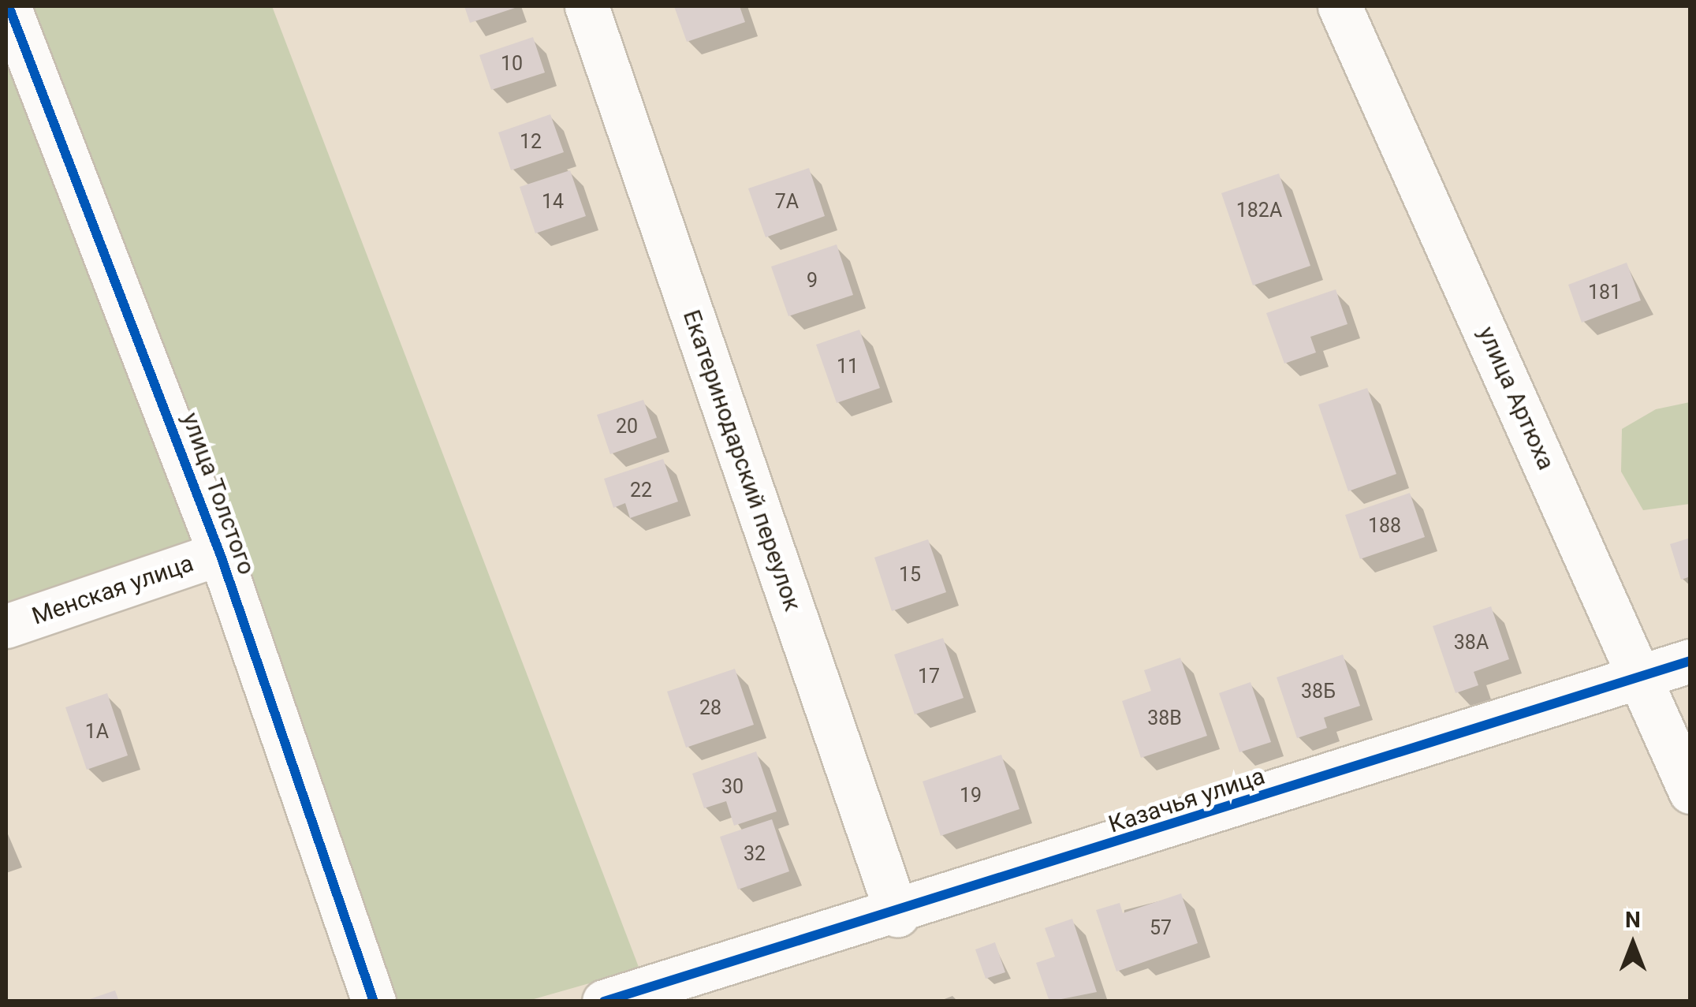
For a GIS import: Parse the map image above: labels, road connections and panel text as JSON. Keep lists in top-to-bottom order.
{
  "streets": {
    "street": [
      "улица Артюха",
      "Екатеринодарский переулок",
      "улица Толстого",
      "Менская улица",
      "Казачья улица"
    ]
  },
  "crossings": [
    ["улица Артюха", "Казачья улица"],
    ["Екатеринодарский переулок", "Казачья улица"],
    ["улица Толстого", "Менская улица"]
  ],
  "house_numbers": [
    "10",
    "12",
    "14",
    "7А",
    "182А",
    "9",
    "181",
    "11",
    "20",
    "22",
    "188",
    "15",
    "38А",
    "17",
    "38Б",
    "28",
    "38В",
    "1А",
    "30",
    "19",
    "32",
    "57"
  ],
  "north": "top"
}
